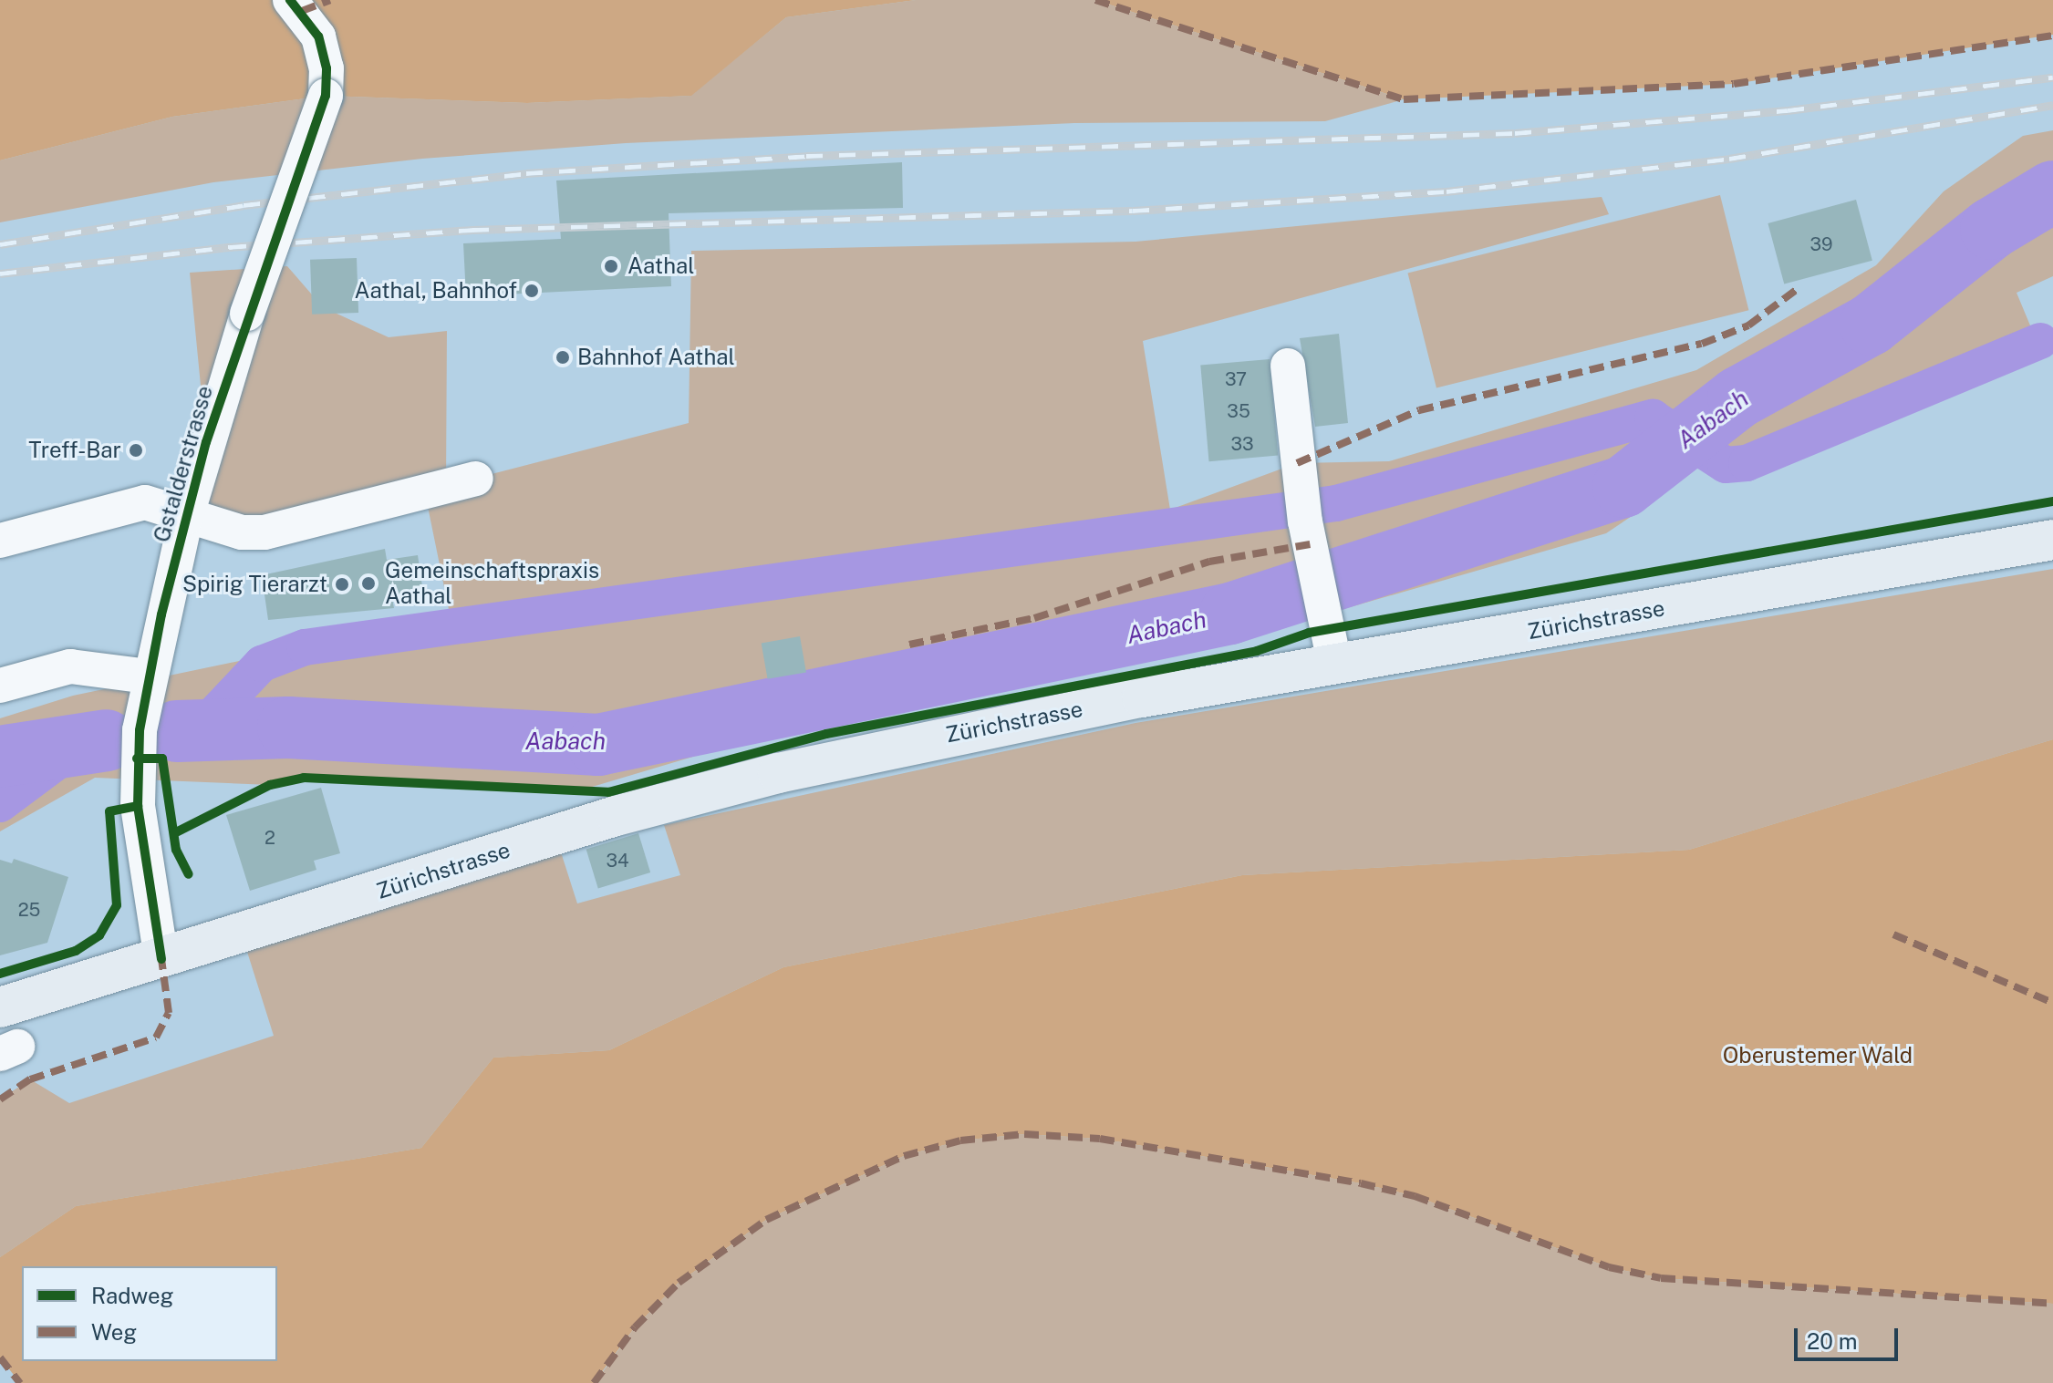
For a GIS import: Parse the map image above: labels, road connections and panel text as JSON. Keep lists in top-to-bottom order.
{
  "streets": {
    "main road": ["Zürichstrasse"],
    "street": ["Gstalderstrasse"]
  },
  "crossings": [
    ["Gstalderstrasse", "Zürichstrasse"]
  ],
  "water": ["Aabach"],
  "parks": ["Oberustemer Wald"],
  "places": [
    "Aathal",
    "Aathal, Bahnhof",
    "Bahnhof Aathal",
    "Treff-Bar",
    "Gemeinschaftspraxis Aathal",
    "Spirig Tierarzt"
  ],
  "house_numbers": [
    "39",
    "37",
    "35",
    "33",
    "2",
    "34",
    "25"
  ],
  "legend": ["Radweg", "Weg"],
  "scale_bar": "20 m"
}
